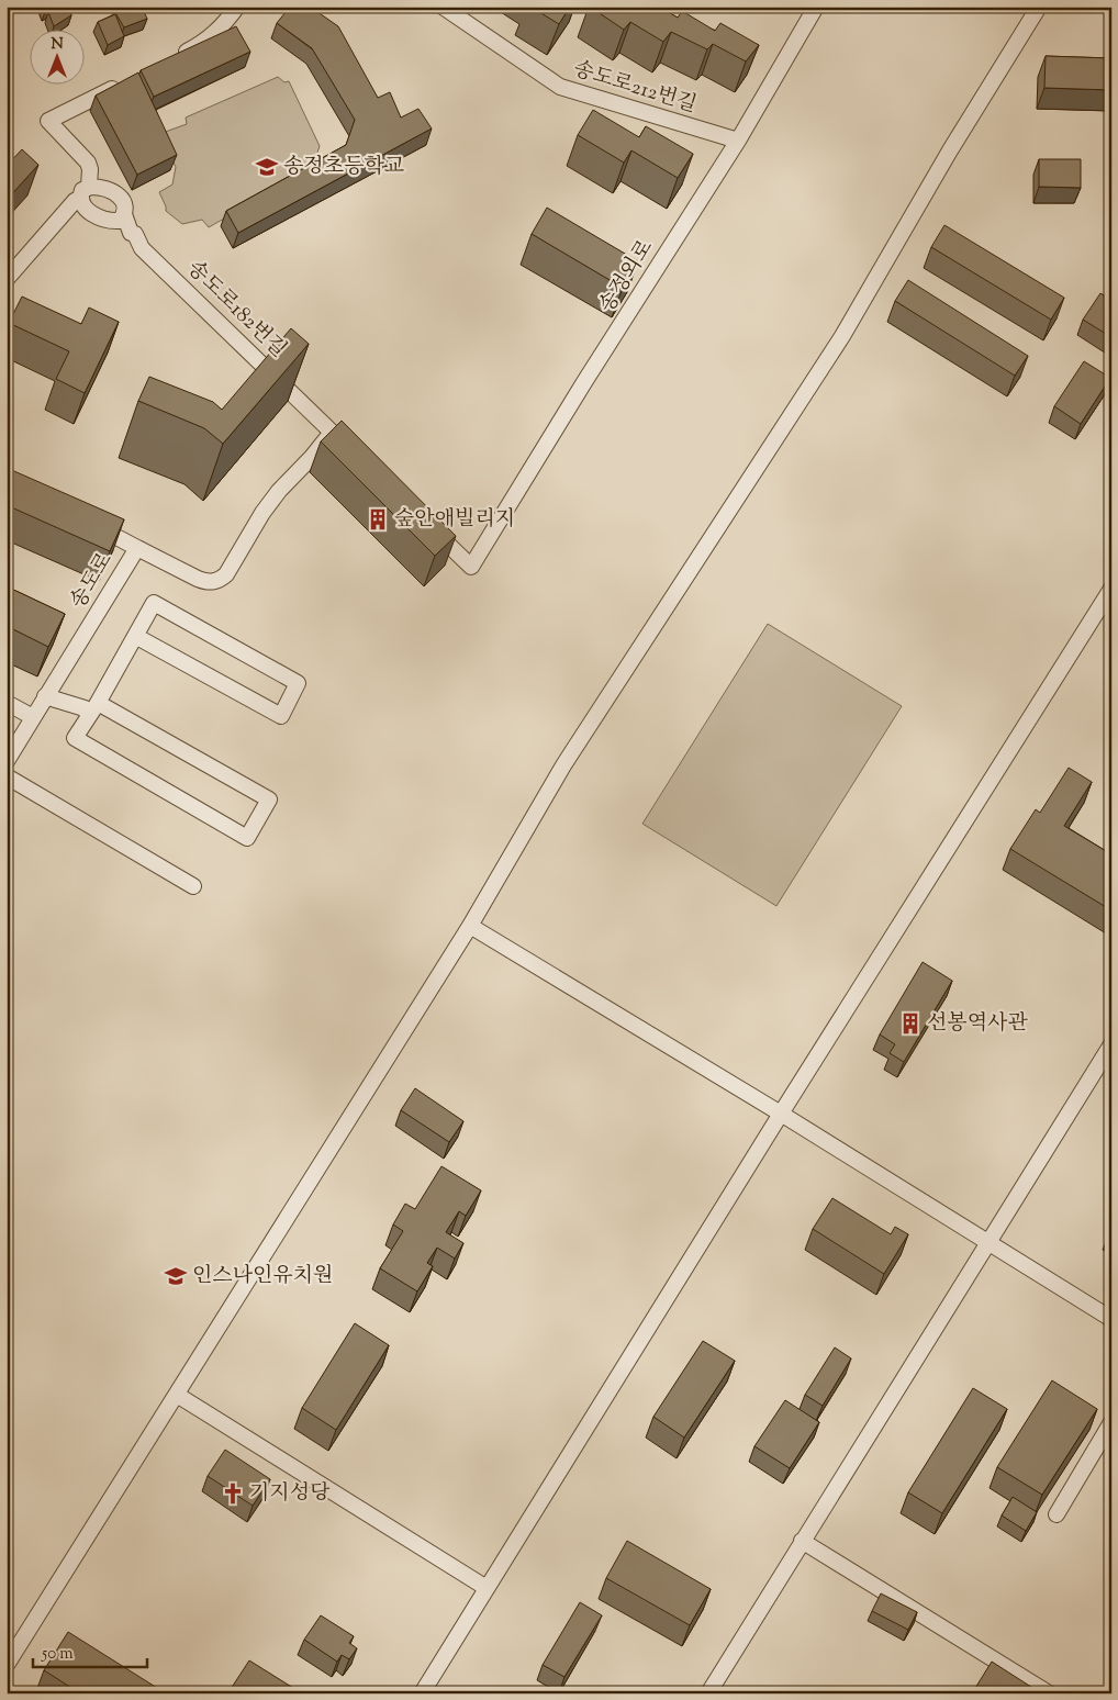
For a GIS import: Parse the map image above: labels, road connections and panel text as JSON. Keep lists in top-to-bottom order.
{
  "streets": {
    "street": [
      "송도로212번길",
      "송정외로",
      "송도로182번길",
      "송도로"
    ]
  },
  "crossings": [
    ["송도로212번길", "송정외로"]
  ],
  "places": {
    "school or university": ["송정초등학교", "인스나인유치원"],
    "building": ["숲안애빌리지", "선봉역사관"],
    "church": ["기지성당"]
  },
  "scale_bar": "50 m",
  "north": "top"
}
